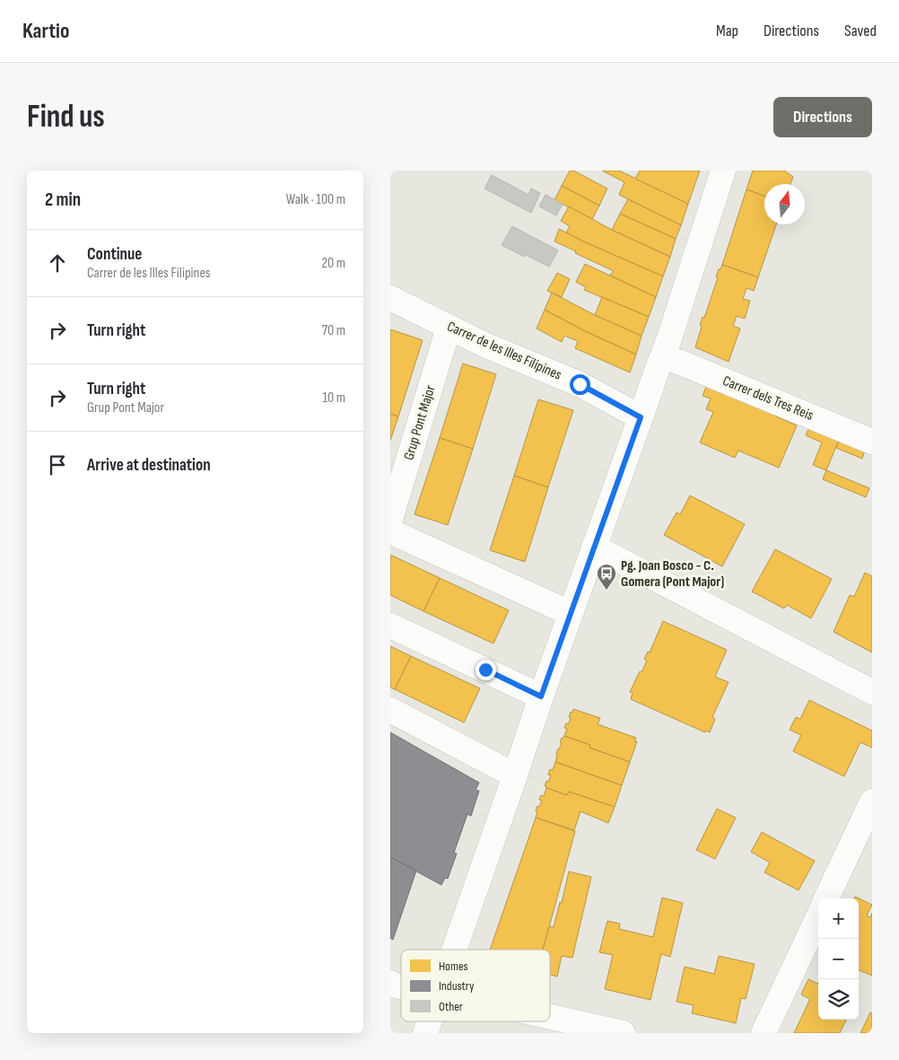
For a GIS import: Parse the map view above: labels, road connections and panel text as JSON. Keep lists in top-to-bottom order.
{
  "streets": {
    "street": ["Carrer de les Illes Filipines", "Carrer dels Tres Reis", "Grup Pont Major"]
  },
  "crossings": [
    ["Carrer de les Illes Filipines", "Grup Pont Major"]
  ],
  "places": {
    "bus stop": ["Pg. Joan Bosco - C. Gomera (Pont Major)"]
  },
  "legend": ["Homes", "Industry", "Other"],
  "north": "top",
  "page": {
    "header": "Kartio",
    "nav": ["Map", "Directions", "Saved"],
    "buttons": "Directions",
    "title": "Find us",
    "heading": ["2 min", "Walk · 100 m"],
    "list": [
      ["Continue", "Carrer de les Illes Filipines", "20 m"],
      ["Turn right", "70 m"],
      ["Turn right", "Grup Pont Major", "10 m"],
      "Arrive at destination"
    ],
    "map_buttons": ["+", "−"]
  }
}
